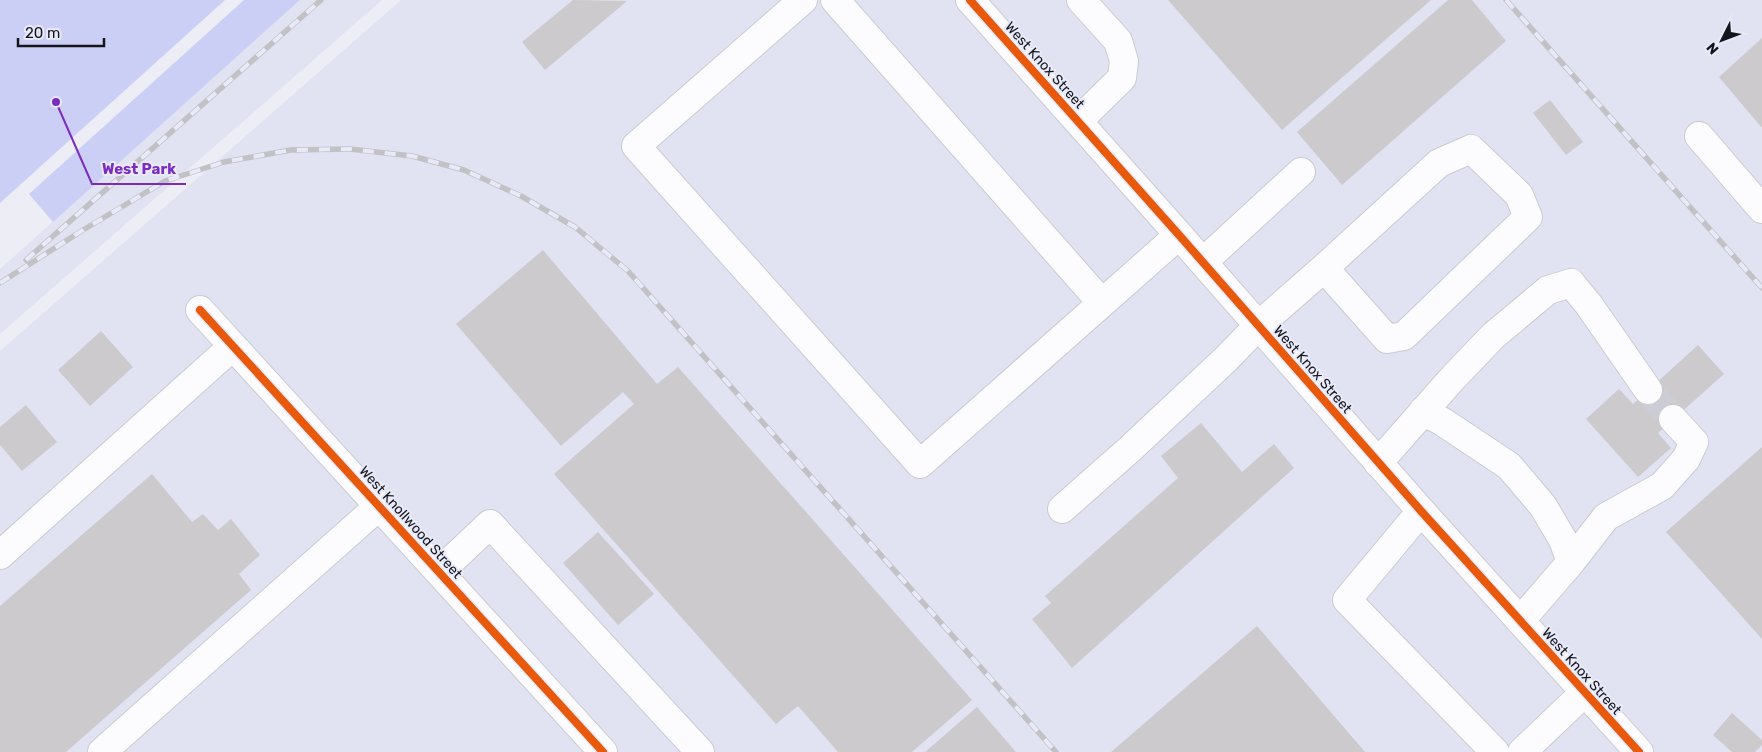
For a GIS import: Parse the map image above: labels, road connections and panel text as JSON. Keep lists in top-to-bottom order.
{
  "streets": {
    "street": ["West Knox Street", "West Knollwood Street"]
  },
  "places": ["West Park"],
  "scale_bar": "20 m",
  "north": "bottom left"
}
